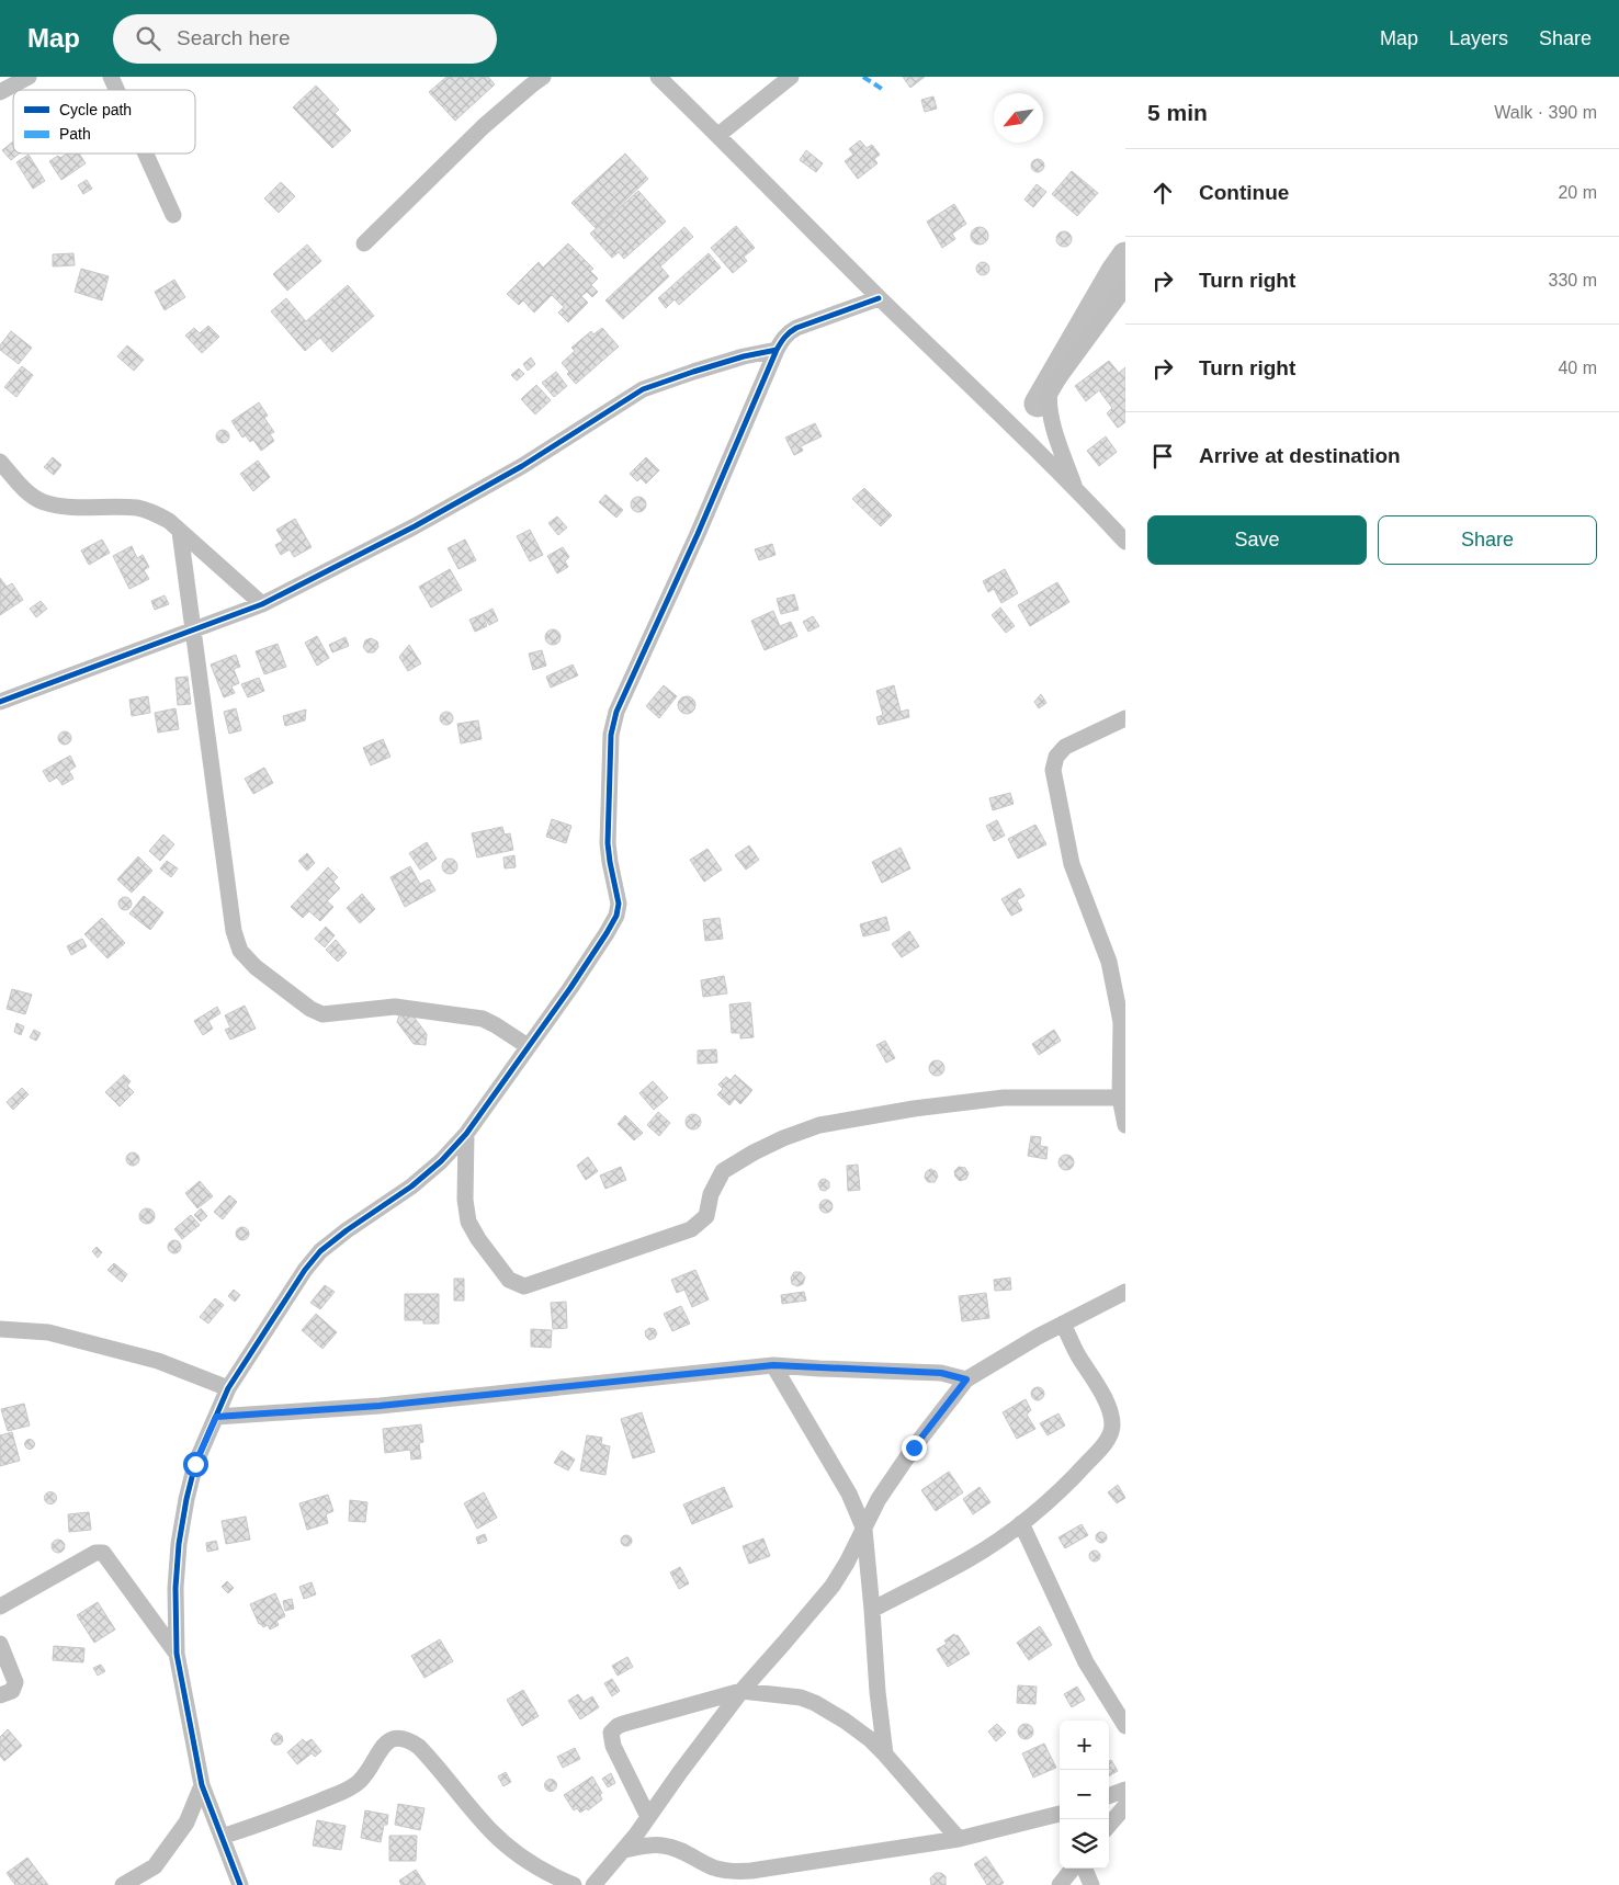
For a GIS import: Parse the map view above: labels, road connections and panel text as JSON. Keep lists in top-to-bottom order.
{
  "legend": ["Cycle path", "Path"],
  "north": "bottom left",
  "page": {
    "header": "Map",
    "search": "Search here",
    "nav": ["Map", "Layers", "Share"],
    "heading": ["5 min", "Walk · 390 m"],
    "list": [
      ["Continue", "20 m"],
      ["Turn right", "330 m"],
      ["Turn right", "40 m"],
      "Arrive at destination"
    ],
    "buttons": ["Save", "Share"],
    "map_buttons": ["+", "−"]
  }
}
